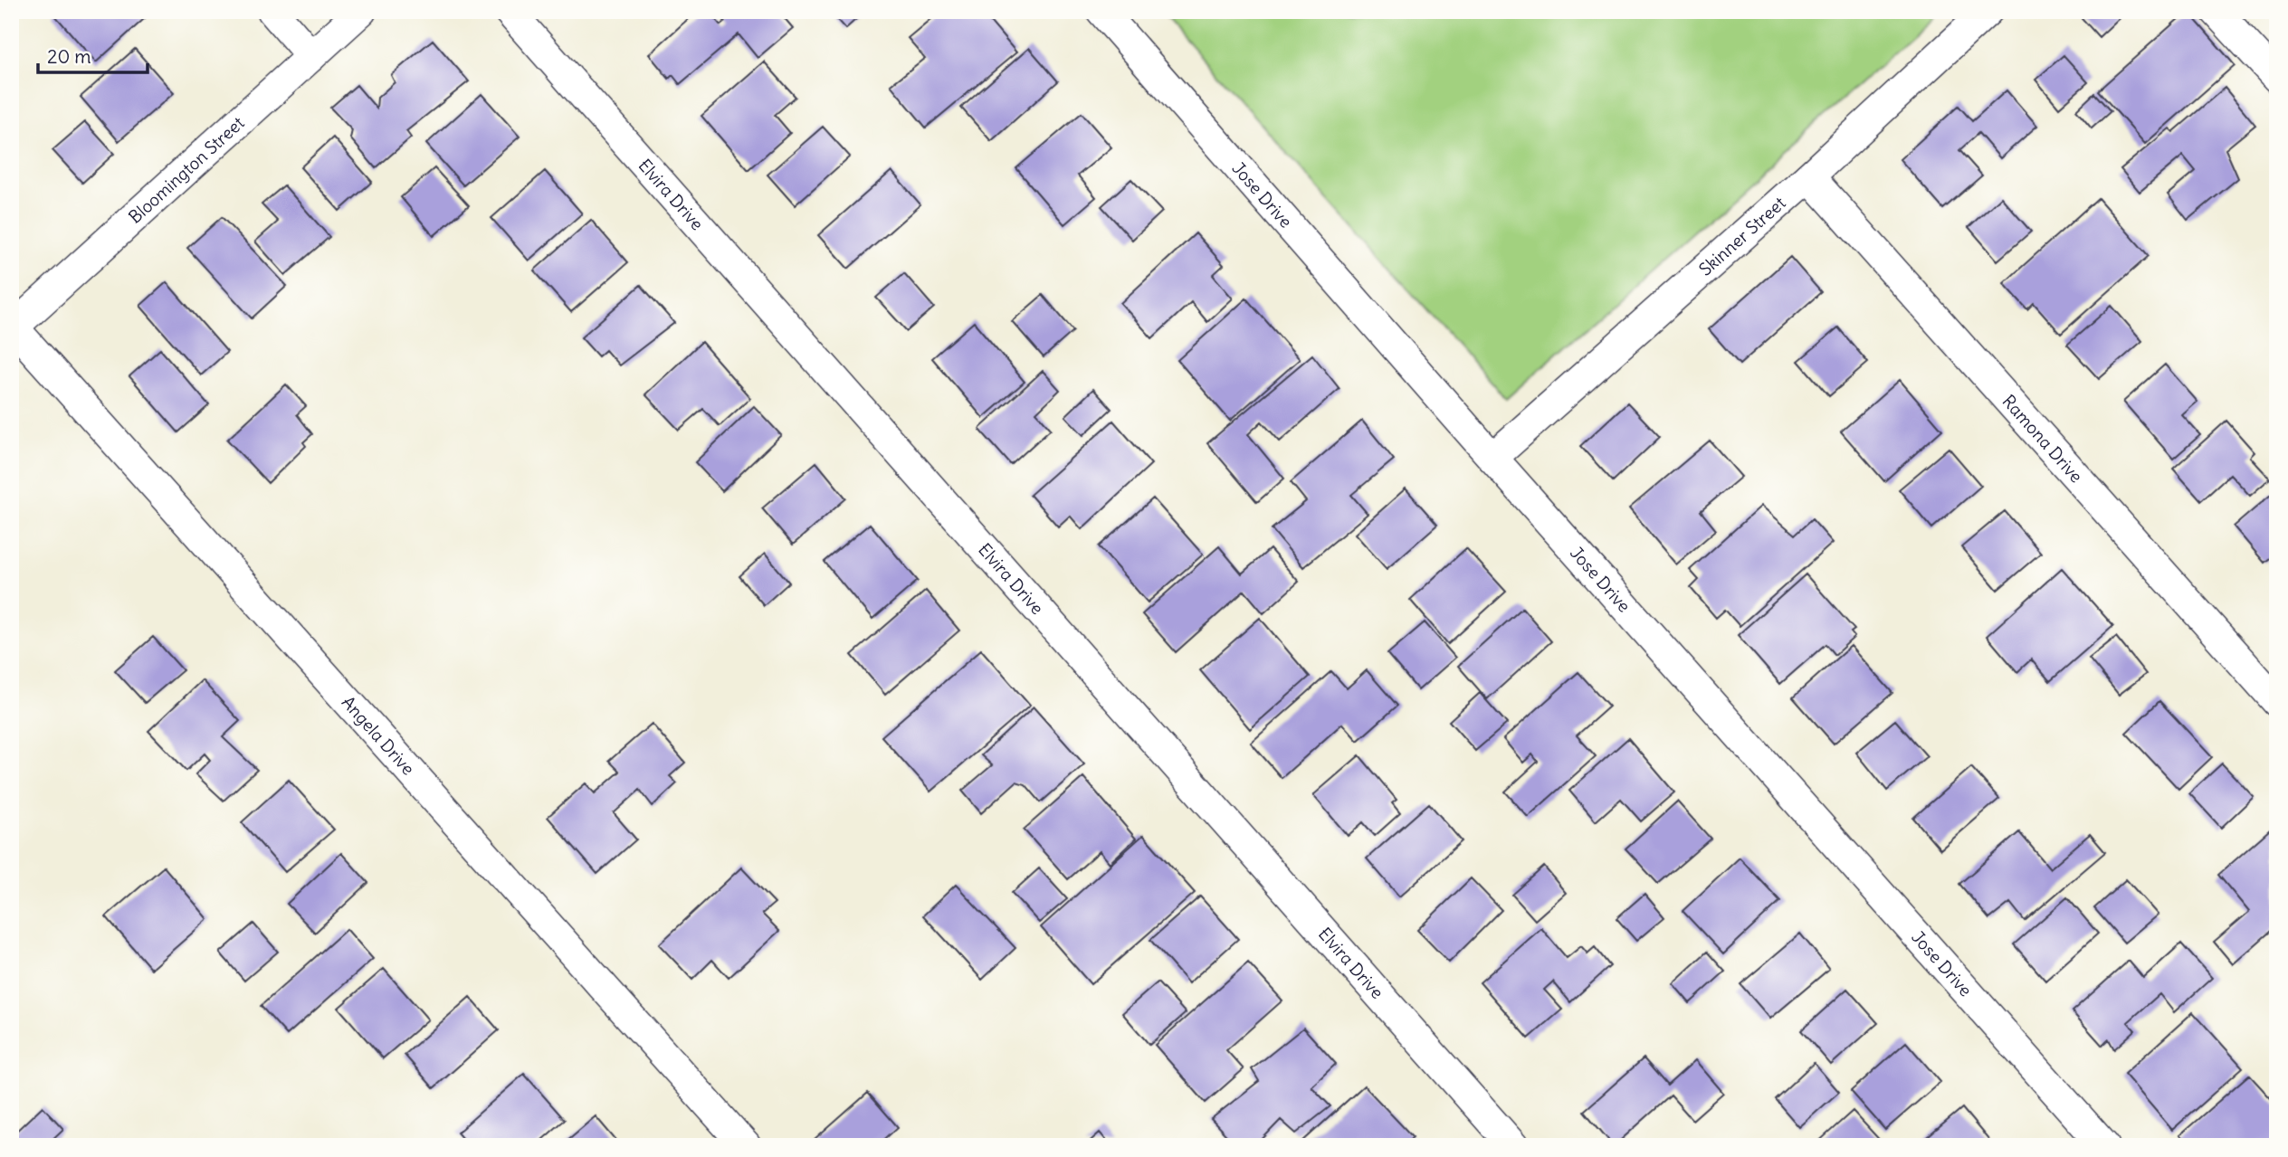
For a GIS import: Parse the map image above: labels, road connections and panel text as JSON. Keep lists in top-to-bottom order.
{
  "streets": {
    "street": [
      "Bloomington Street",
      "Elvira Drive",
      "Jose Drive",
      "Skinner Street",
      "Ramona Drive",
      "Angela Drive"
    ]
  },
  "crossings": [
    ["Bloomington Street", "Angela Drive"],
    ["Jose Drive", "Skinner Street"],
    ["Skinner Street", "Ramona Drive"]
  ],
  "scale_bar": "20 m"
}
